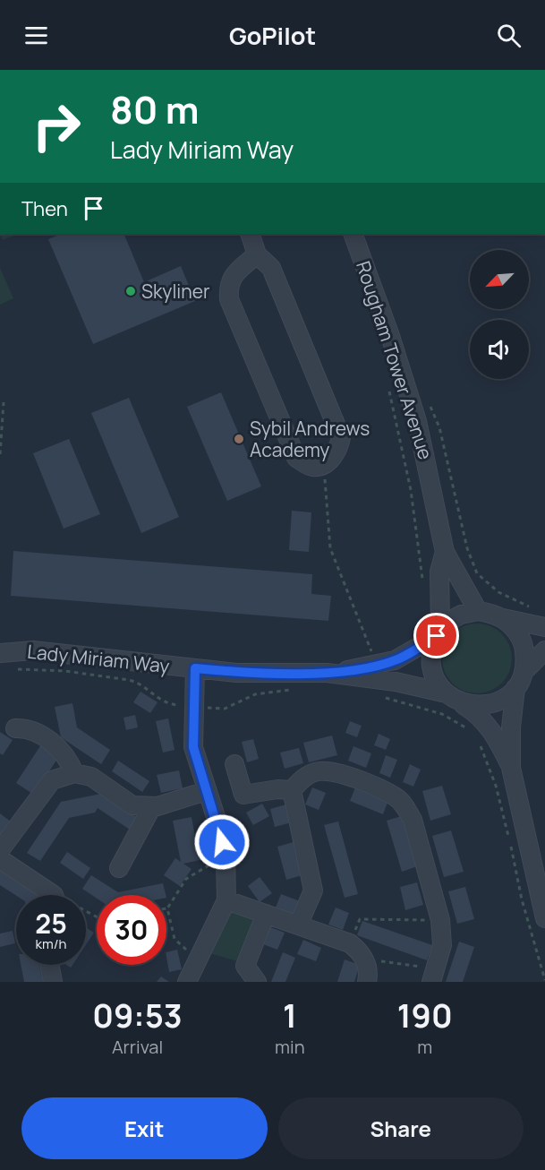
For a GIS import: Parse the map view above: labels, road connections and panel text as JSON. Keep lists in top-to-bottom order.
{
  "streets": {
    "street": ["Rougham Tower Avenue", "Lady Miriam Way"]
  },
  "crossings": [
    ["Rougham Tower Avenue", "Lady Miriam Way"]
  ],
  "places": ["Skyliner", "Sybil Andrews Academy"],
  "north": "bottom left",
  "page": {
    "header": "GoPilot",
    "turn": ["80 m", "Lady Miriam Way"],
    "then": "Then",
    "speed": "25 km/h",
    "limit": "30",
    "eta": [
      "09:53",
      "Arrival",
      "1",
      "min",
      "190",
      "m"
    ],
    "buttons": ["Exit", "Share"]
  }
}
